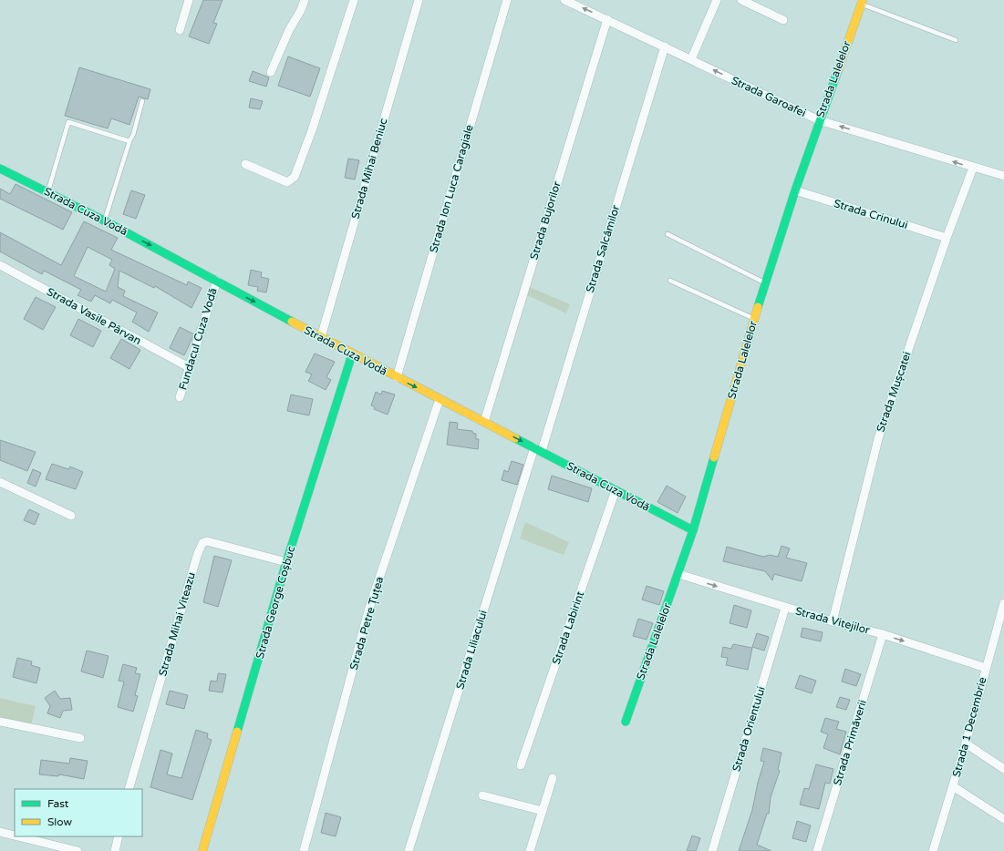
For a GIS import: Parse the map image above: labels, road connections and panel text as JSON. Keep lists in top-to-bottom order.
{
  "streets": {
    "street": [
      "Strada Lalelelor",
      "Strada Garoafei",
      "Strada Mihai Beniuc",
      "Strada Ion Luca Caragiale",
      "Strada Cuza Vodă",
      "Strada Crinului",
      "Strada Bujorilor",
      "Strada Salcâmilor",
      "Strada Vasile Pârvan",
      "Fundacul Cuza Vodă",
      "Strada Mușcatei",
      "Strada George Coșbuc",
      "Strada Vitejilor",
      "Strada Petre Țuțea",
      "Strada Mihai Viteazu",
      "Strada Labirint",
      "Strada Liliacului",
      "Strada 1 Decembrie",
      "Strada Orientului",
      "Strada Primăverii"
    ]
  },
  "crossings": [
    ["Strada Lalelelor", "Strada Garoafei"],
    ["Strada Lalelelor", "Strada Cuza Vodă"],
    ["Strada Lalelelor", "Strada Crinului"],
    ["Strada Lalelelor", "Strada Vitejilor"],
    ["Strada Garoafei", "Strada Bujorilor"],
    ["Strada Garoafei", "Strada Salcâmilor"],
    ["Strada Garoafei", "Strada Mușcatei"],
    ["Strada Mihai Beniuc", "Strada Cuza Vodă"],
    ["Strada Ion Luca Caragiale", "Strada Cuza Vodă"],
    ["Strada Cuza Vodă", "Strada Bujorilor"],
    ["Strada Cuza Vodă", "Strada Salcâmilor"],
    ["Strada Cuza Vodă", "Fundacul Cuza Vodă"],
    ["Strada Cuza Vodă", "Strada George Coșbuc"],
    ["Strada Cuza Vodă", "Strada Petre Țuțea"],
    ["Strada Cuza Vodă", "Strada Labirint"],
    ["Strada Cuza Vodă", "Strada Liliacului"],
    ["Strada Crinului", "Strada Mușcatei"],
    ["Strada Salcâmilor", "Strada Liliacului"],
    ["Strada Vasile Pârvan", "Fundacul Cuza Vodă"],
    ["Strada Mușcatei", "Strada Vitejilor"],
    ["Strada George Coșbuc", "Strada Mihai Viteazu"],
    ["Strada Vitejilor", "Strada 1 Decembrie"],
    ["Strada Vitejilor", "Strada Orientului"],
    ["Strada Vitejilor", "Strada Primăverii"]
  ],
  "one_way": ["Strada Garoafei", "Strada Cuza Vodă", "Strada Vitejilor"],
  "legend": ["Fast", "Slow"]
}
